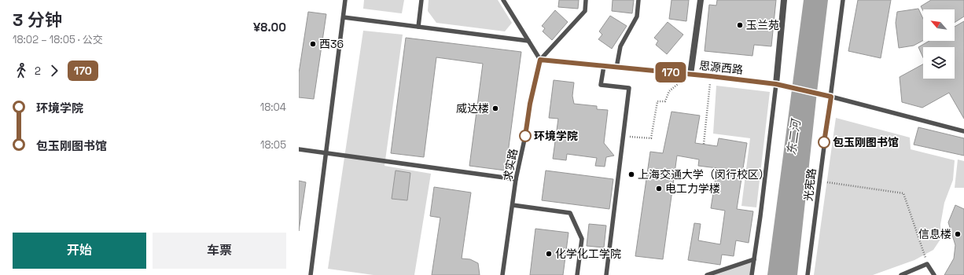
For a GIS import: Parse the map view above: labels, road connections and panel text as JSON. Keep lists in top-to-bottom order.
{
  "streets": {
    "street": ["思源西路"],
    "lane": ["求实路", "光宪路"]
  },
  "crossings": [
    ["思源西路", "求实路"],
    ["思源西路", "光宪路"]
  ],
  "water": ["东二河"],
  "places": [
    "玉兰苑",
    "西36",
    "威达楼",
    "环境学院",
    "包玉刚图书馆",
    "上海交通大学（闵行校区）",
    "电工力学楼",
    "信息楼",
    "化学化工学院"
  ],
  "lines": ["bus line 170"],
  "north": "top left",
  "page": {
    "heading": ["3 分钟", "18:02 – 18:05 · 公交", "¥8.00"],
    "on_map": "170",
    "legs": ["2", "170"],
    "list": [
      {
        "name": "环境学院",
        "value": "18:04"
      },
      {
        "name": "包玉刚图书馆",
        "value": "18:05"
      }
    ],
    "buttons": ["开始", "车票"]
  }
}
